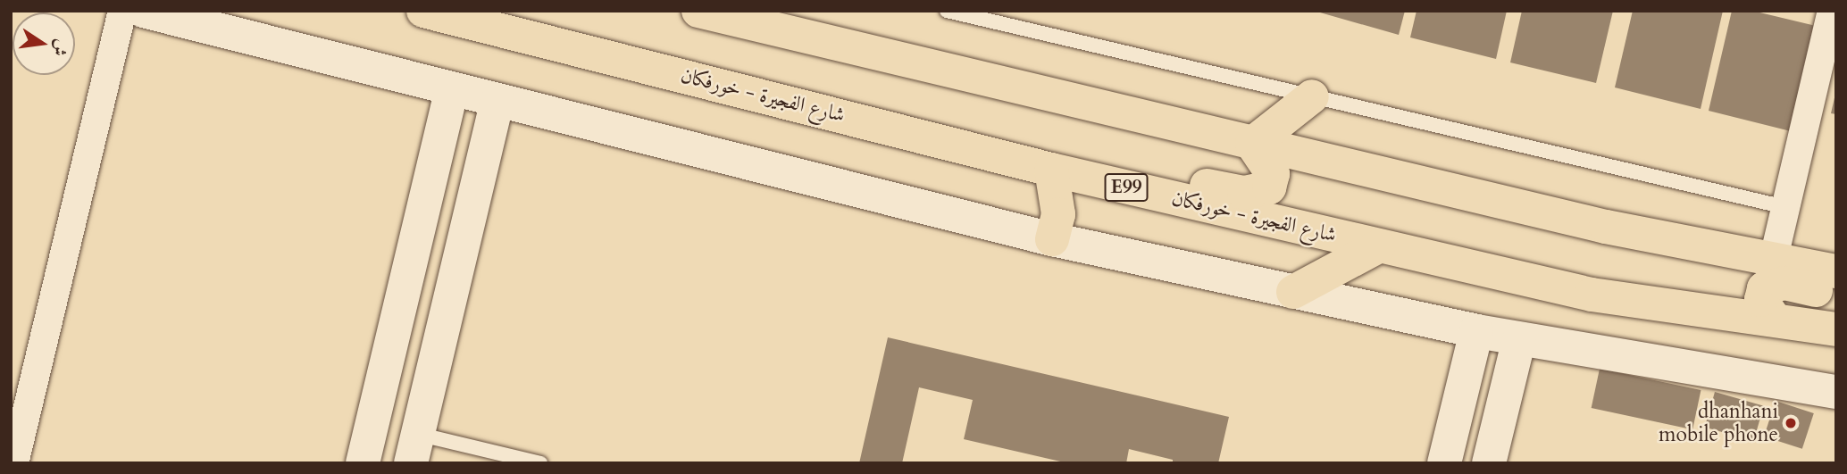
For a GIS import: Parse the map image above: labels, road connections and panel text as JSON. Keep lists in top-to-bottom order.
{
  "streets": {
    "highway": ["شارع الفجيرة - خورفكان", "E99"]
  },
  "places": ["dhanhani mobile phone"],
  "north": "right"
}
